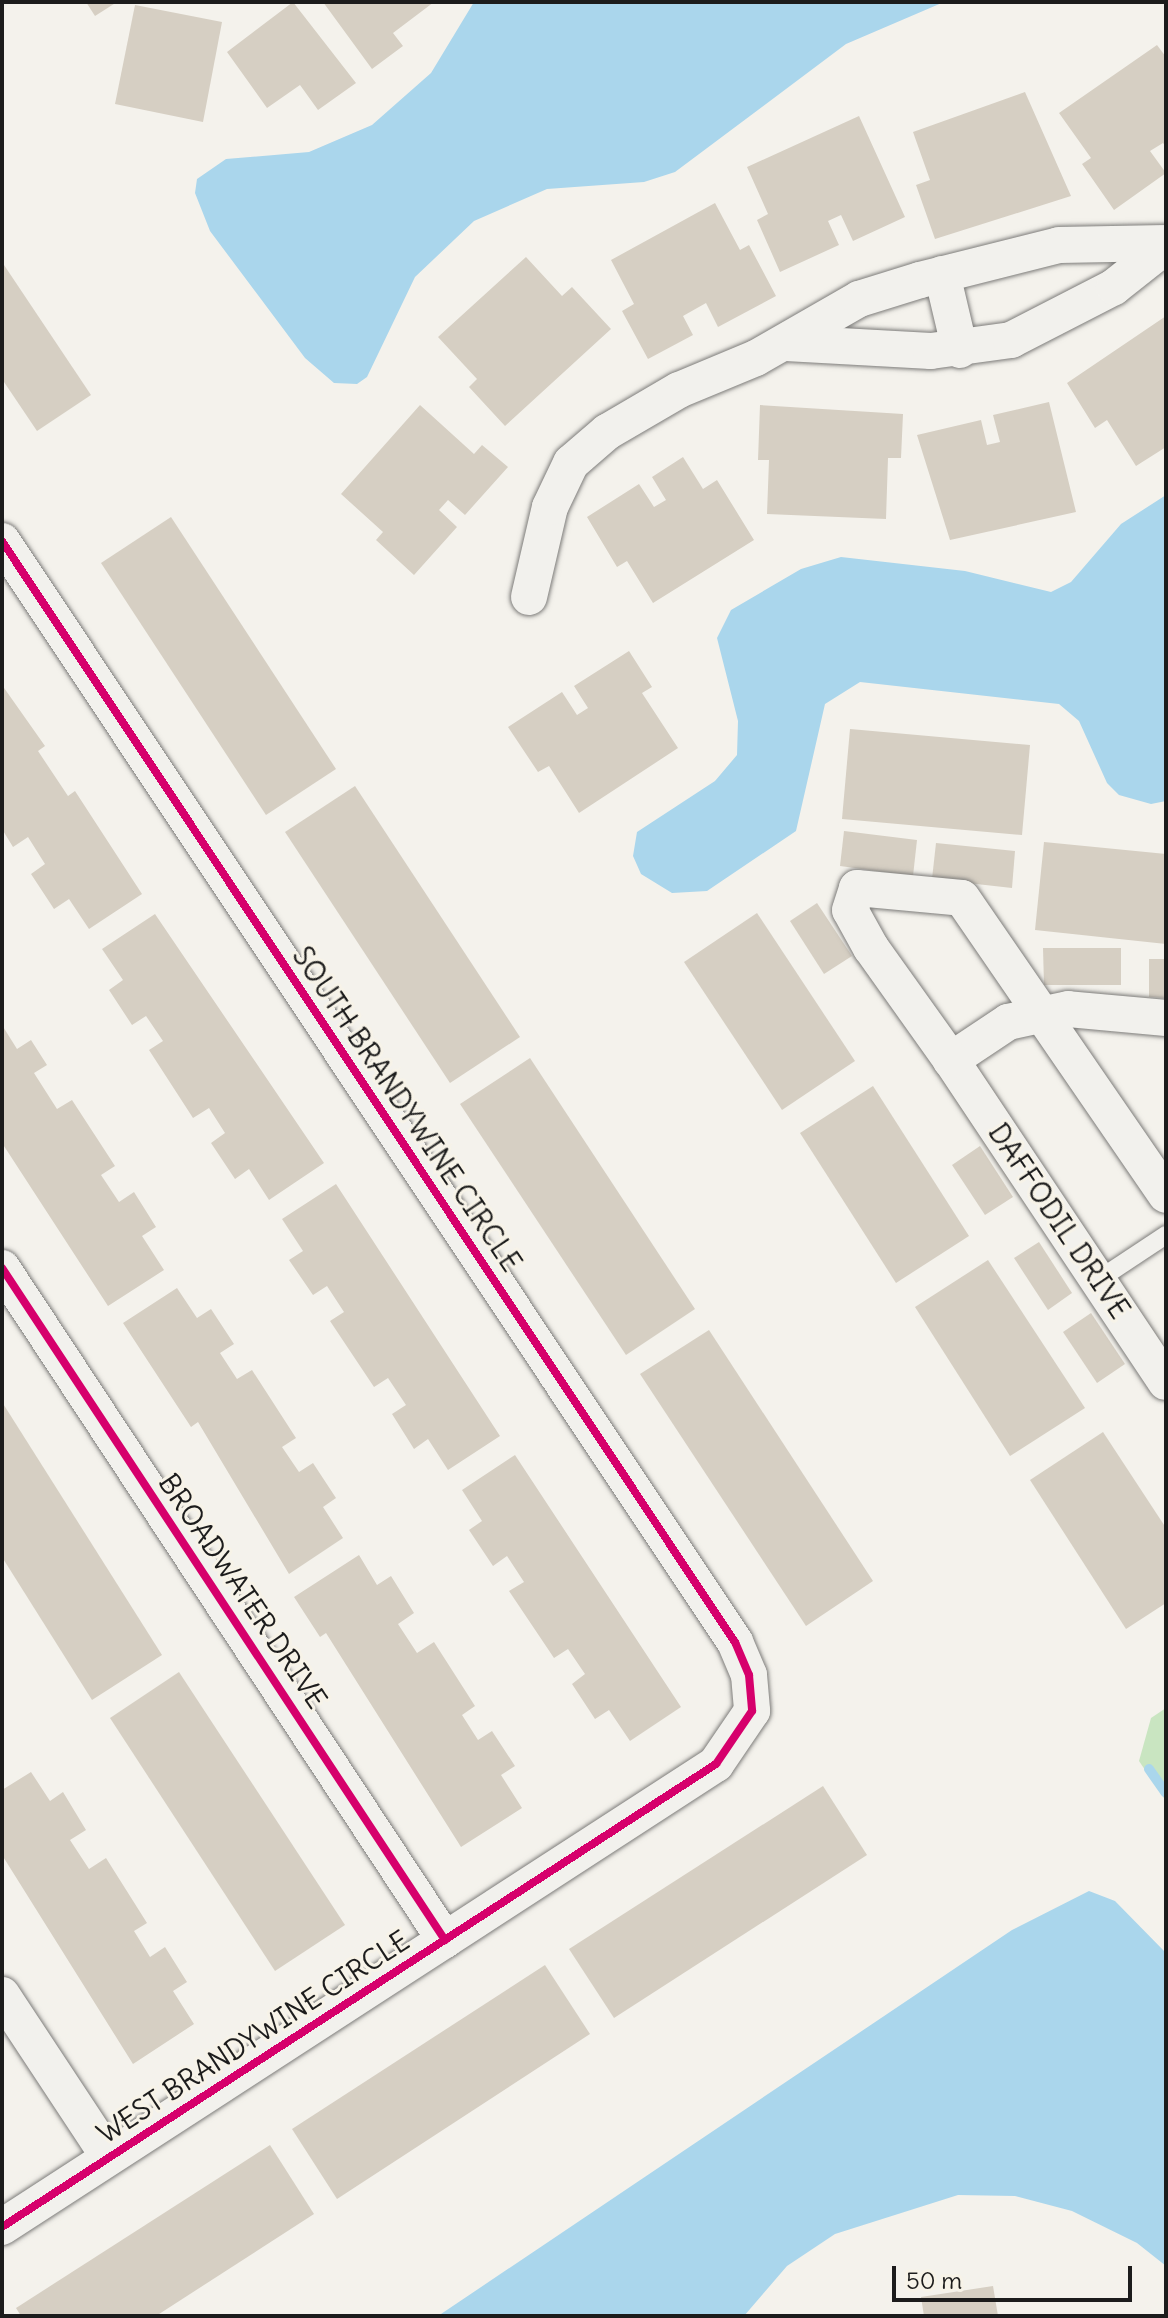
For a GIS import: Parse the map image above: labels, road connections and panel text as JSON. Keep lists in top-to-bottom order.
{
  "streets": {
    "street": [
      "SOUTH BRANDYWINE CIRCLE",
      "DAFFODIL DRIVE",
      "BROADWATER DRIVE",
      "WEST BRANDYWINE CIRCLE"
    ]
  },
  "crossings": [
    ["SOUTH BRANDYWINE CIRCLE", "WEST BRANDYWINE CIRCLE"],
    ["BROADWATER DRIVE", "WEST BRANDYWINE CIRCLE"]
  ],
  "scale_bar": "50 m"
}
